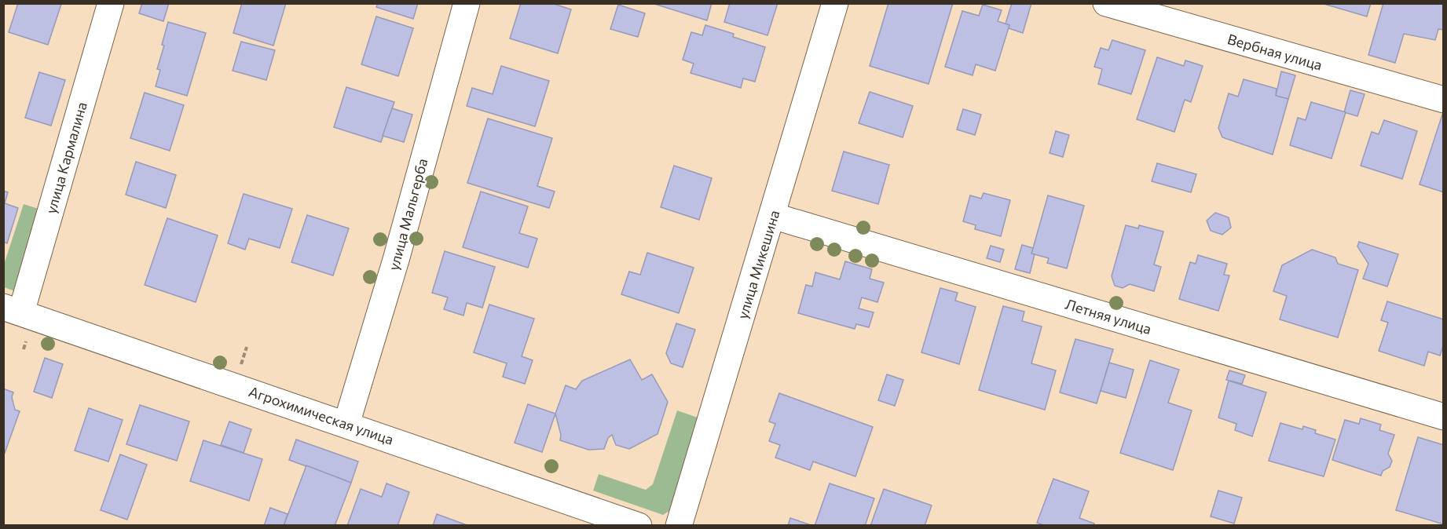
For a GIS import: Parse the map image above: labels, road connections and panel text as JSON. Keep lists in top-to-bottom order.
{
  "streets": {
    "street": [
      "Вербная улица",
      "улица Кармалина",
      "улица Мальгерба",
      "улица Микешина",
      "Летняя улица",
      "Агрохимическая улица"
    ]
  },
  "crossings": [
    ["улица Кармалина", "Агрохимическая улица"],
    ["улица Мальгерба", "Агрохимическая улица"],
    ["улица Микешина", "Летняя улица"]
  ]
}
